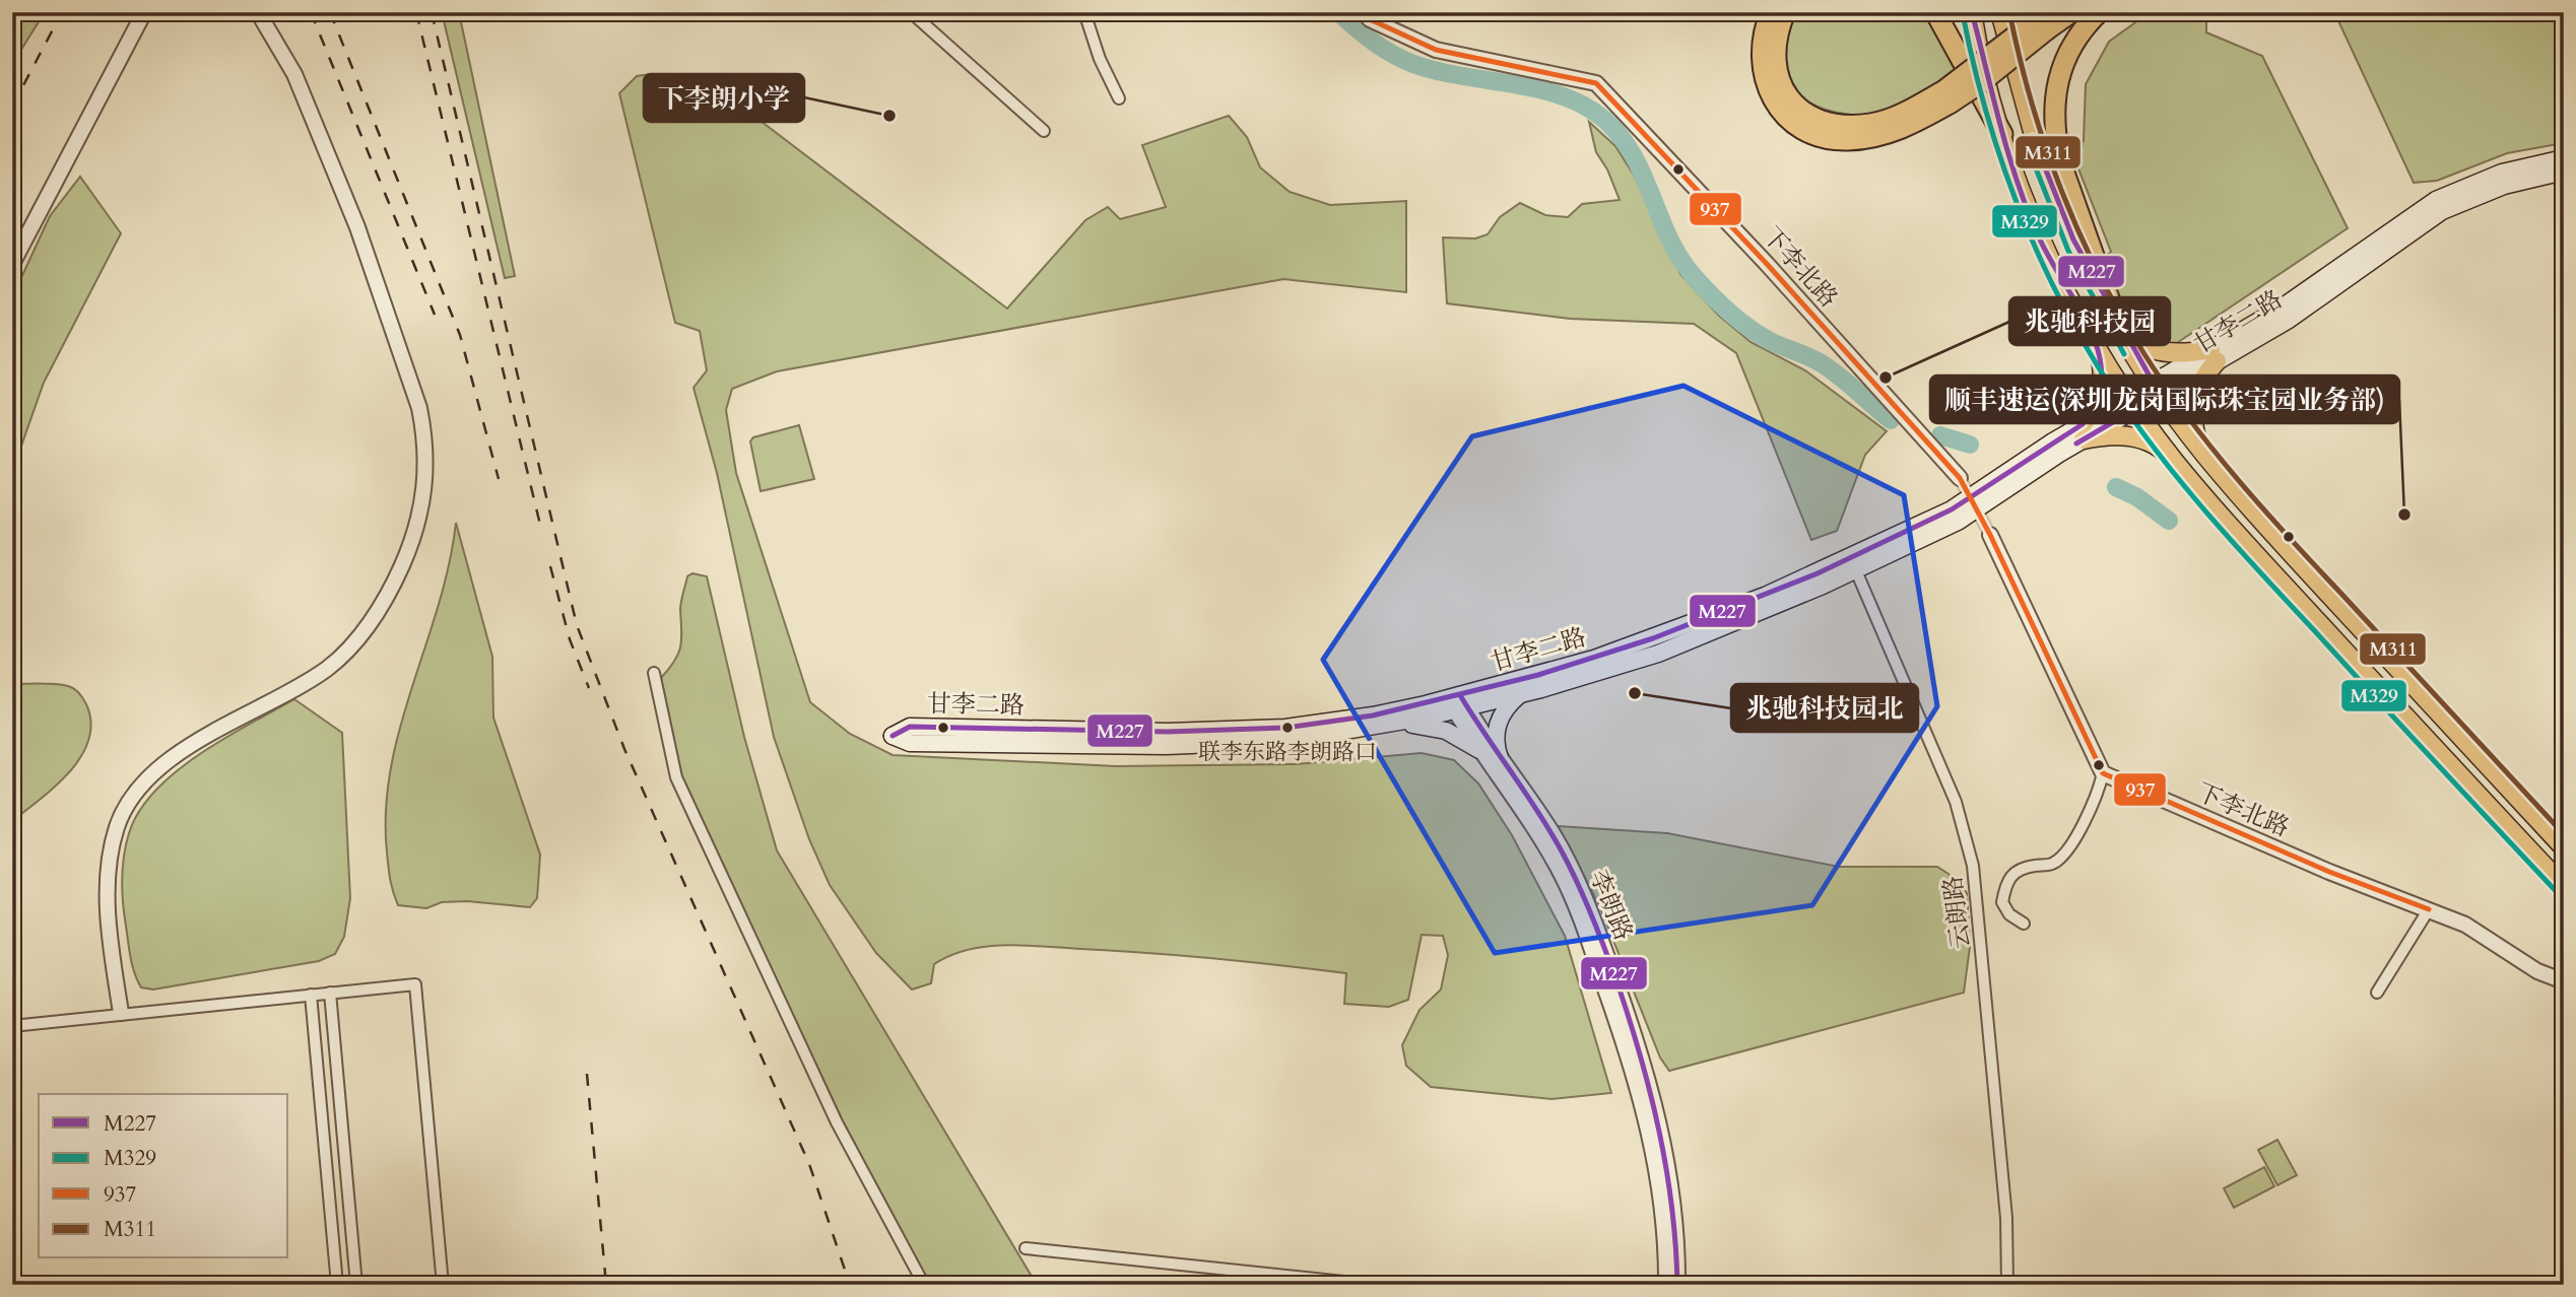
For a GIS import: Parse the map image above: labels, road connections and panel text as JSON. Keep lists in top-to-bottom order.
{
  "streets": {
    "main road": ["甘李二路"],
    "street": ["下李北路", "李朗路", "云朗路"]
  },
  "crossings": [
    ["甘李二路", "李朗路"],
    ["甘李二路", "云朗路"]
  ],
  "places": [
    "下李朗小学",
    "兆驰科技园",
    "顺丰速运(深圳龙岗国际珠宝园业务部)",
    "兆驰科技园北",
    "联李东路李朗路口"
  ],
  "lines": [
    "transit line M227",
    "transit line 937",
    "transit line M311",
    "transit line M329"
  ],
  "legend": [
    "M227",
    "M329",
    "937",
    "M311"
  ]
}
